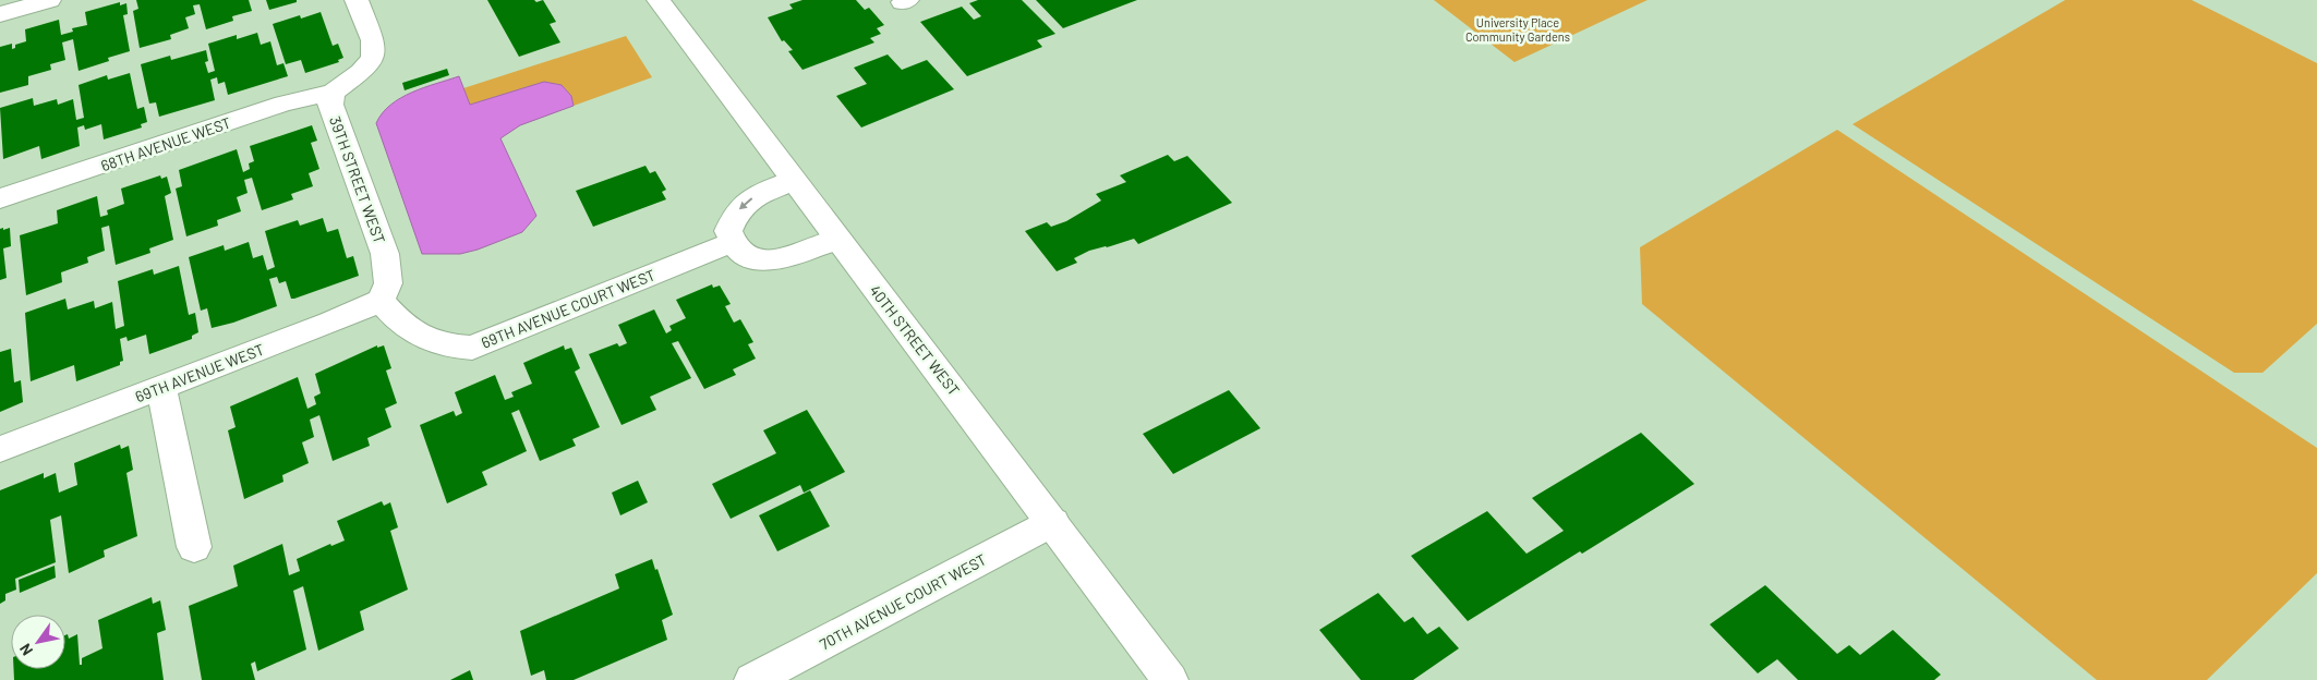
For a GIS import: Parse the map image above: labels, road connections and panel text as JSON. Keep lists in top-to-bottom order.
{
  "streets": {
    "street": [
      "68TH AVENUE WEST",
      "39TH STREET WEST",
      "69TH AVENUE COURT WEST",
      "40TH STREET WEST",
      "69TH AVENUE WEST",
      "70TH AVENUE COURT WEST"
    ]
  },
  "crossings": [
    ["68TH AVENUE WEST", "39TH STREET WEST"],
    ["39TH STREET WEST", "69TH AVENUE COURT WEST"],
    ["39TH STREET WEST", "69TH AVENUE WEST"],
    ["69TH AVENUE COURT WEST", "69TH AVENUE WEST"],
    ["40TH STREET WEST", "70TH AVENUE COURT WEST"]
  ],
  "parks": ["University Place Community Gardens"],
  "north": "bottom left"
}
